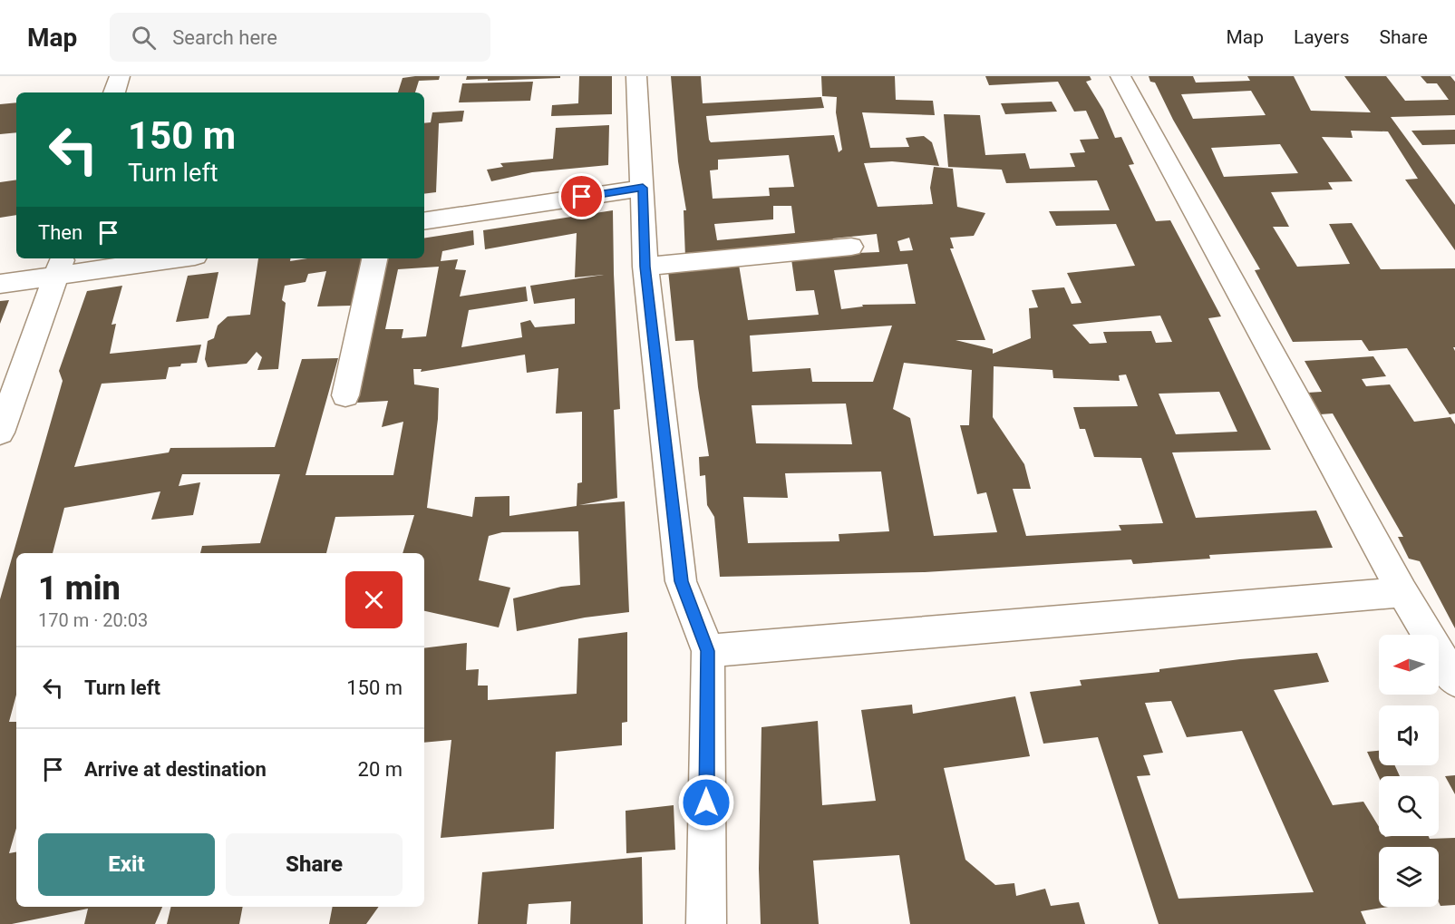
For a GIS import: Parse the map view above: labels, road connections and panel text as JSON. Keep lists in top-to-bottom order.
{
  "north": "left",
  "page": {
    "header": "Map",
    "search": "Search here",
    "nav": ["Map", "Layers", "Share"],
    "turn": ["150 m", "Turn left"],
    "then": "Then",
    "heading": ["1 min", "170 m · 20:03"],
    "list": [
      {
        "name": "Turn left",
        "value": "150 m"
      },
      {
        "name": "Arrive at destination",
        "value": "20 m"
      }
    ],
    "buttons": ["Exit", "Share"]
  }
}
